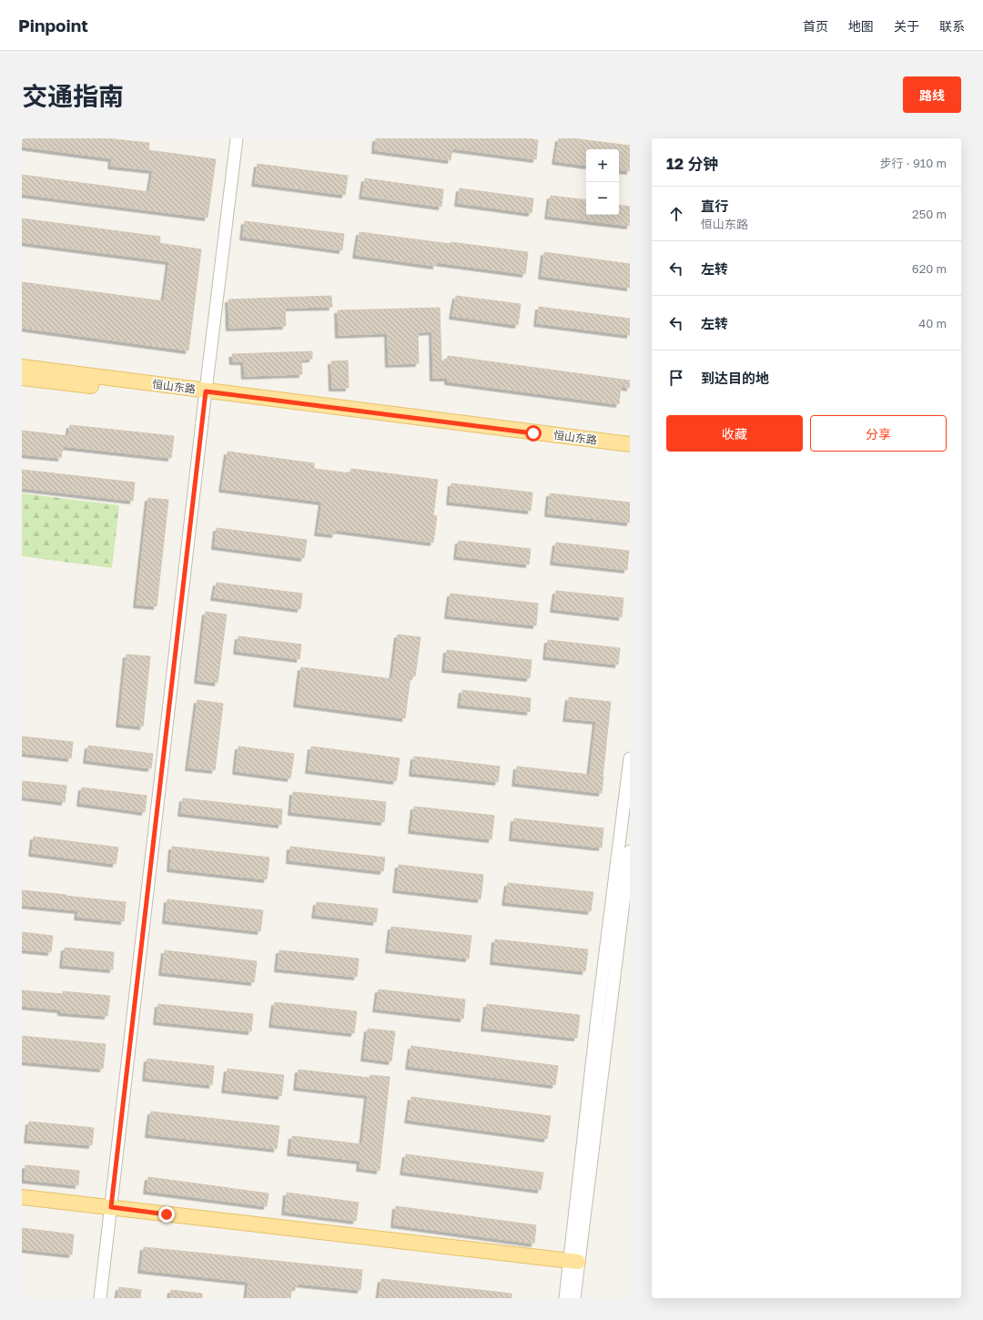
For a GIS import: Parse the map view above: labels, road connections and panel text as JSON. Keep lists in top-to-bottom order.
{
  "streets": {
    "main road": ["恒山东路"]
  },
  "page": {
    "header": "Pinpoint",
    "nav": [
      "首页",
      "地图",
      "关于",
      "联系"
    ],
    "title": "交通指南",
    "buttons": [
      "路线",
      ["收藏", "分享"]
    ],
    "heading": ["12 分钟", "步行 · 910 m"],
    "map_buttons": ["+", "−"],
    "list": [
      ["直行", "恒山东路", "250 m"],
      ["左转", "620 m"],
      ["左转", "40 m"],
      "到达目的地"
    ]
  }
}
